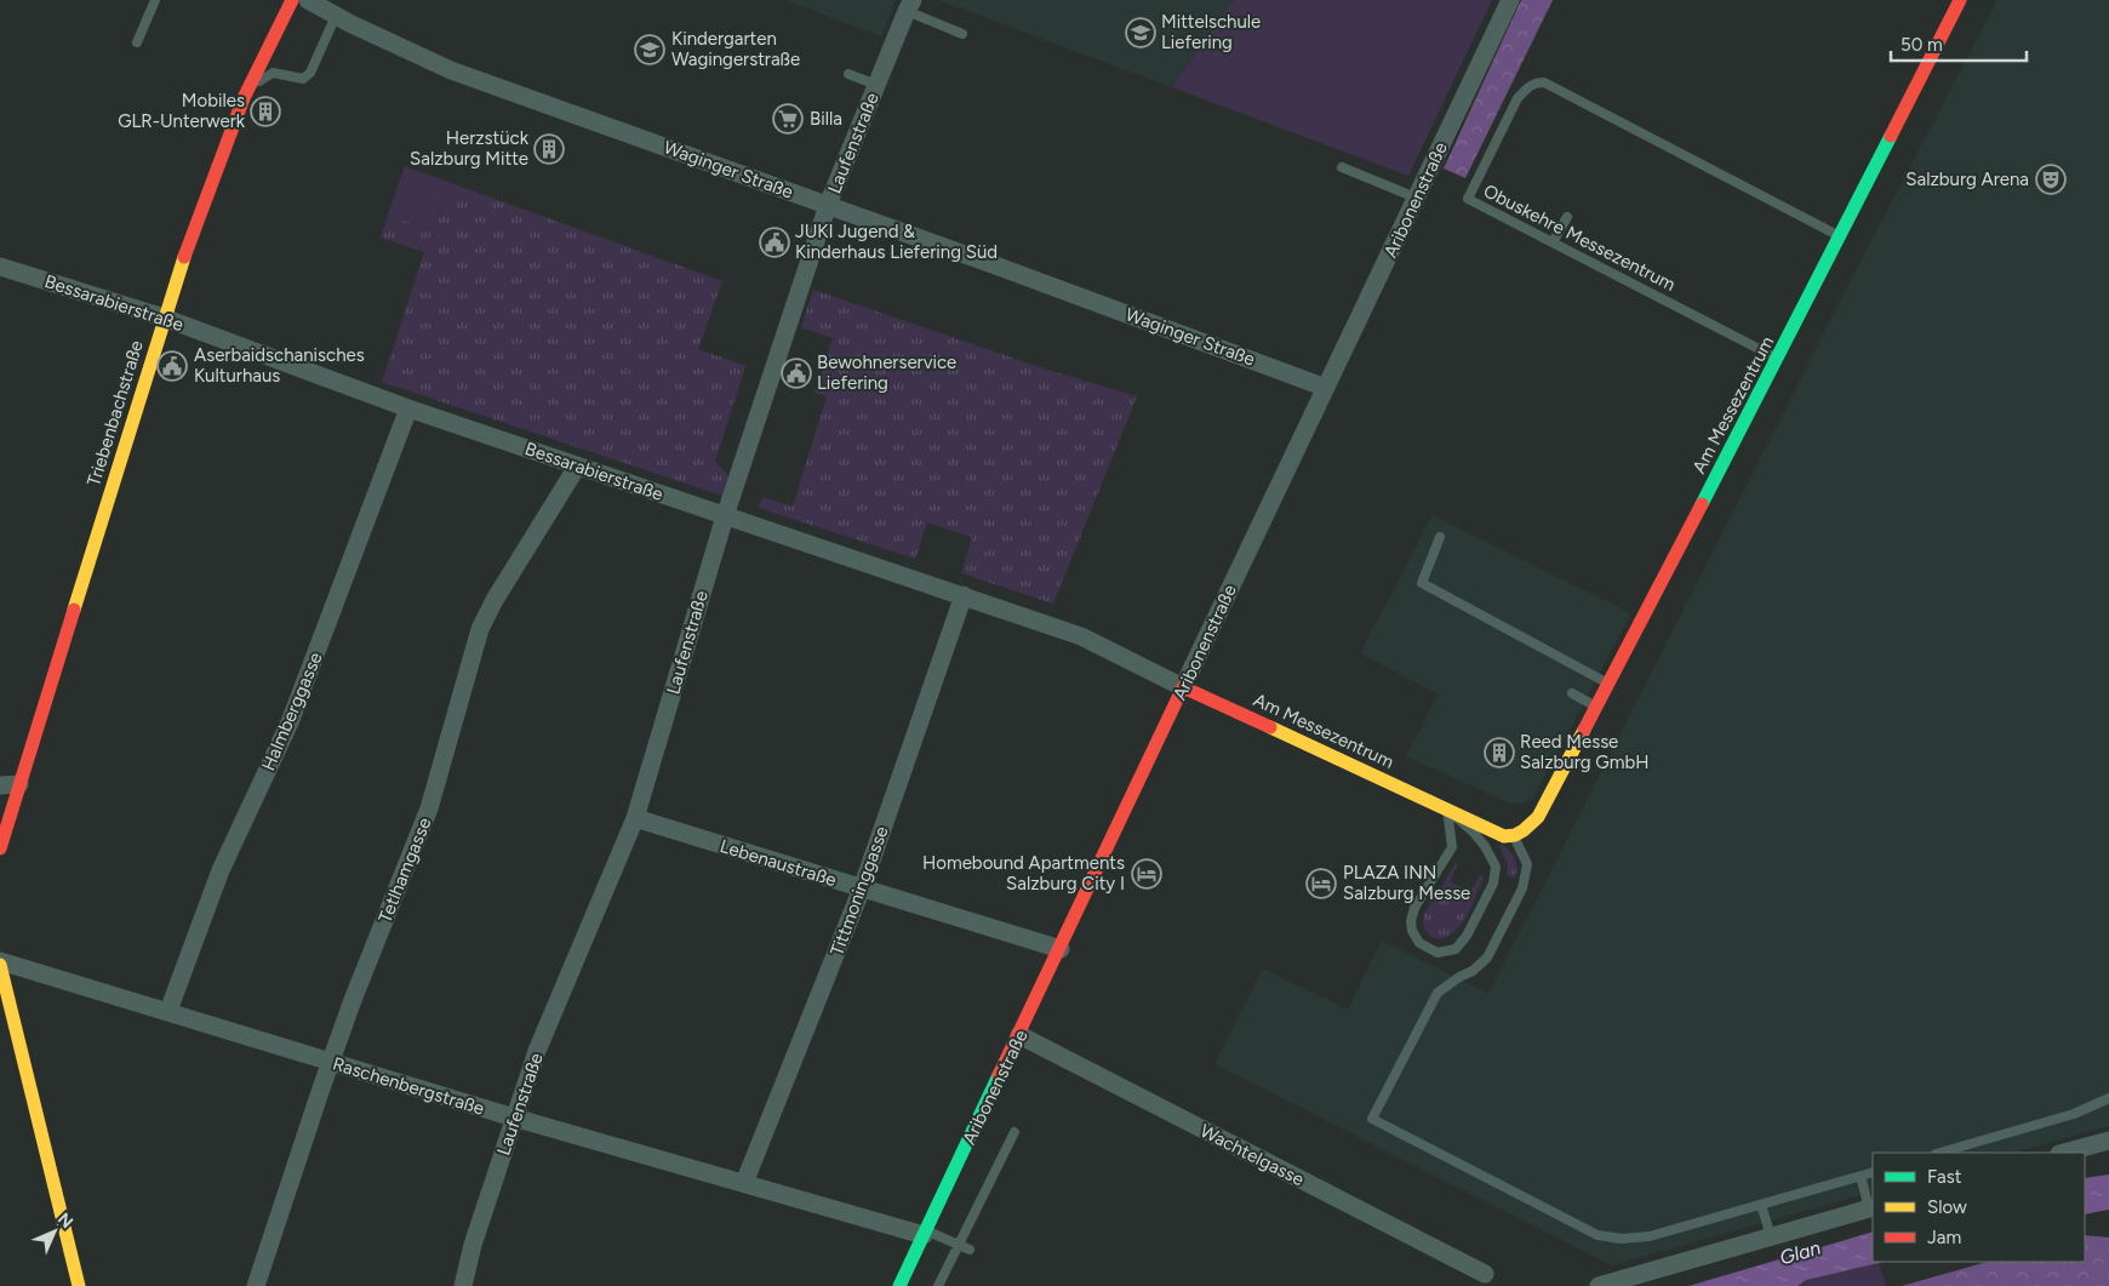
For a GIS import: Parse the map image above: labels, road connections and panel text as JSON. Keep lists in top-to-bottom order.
{
  "streets": {
    "street": [
      "Laufenstraße",
      "Waginger Straße",
      "Aribonenstraße",
      "Bessarabierstraße",
      "Am Messezentrum",
      "Triebenbachstraße",
      "Halmberggasse",
      "Lebenaustraße",
      "Tetlhamgasse",
      "Tittmoninggasse",
      "Raschenbergstraße",
      "Wachtelgasse"
    ],
    "lane": ["Obuskehre Messezentrum"]
  },
  "crossings": [
    ["Laufenstraße", "Waginger Straße"],
    ["Laufenstraße", "Bessarabierstraße"],
    ["Laufenstraße", "Lebenaustraße"],
    ["Laufenstraße", "Raschenbergstraße"],
    ["Waginger Straße", "Aribonenstraße"],
    ["Aribonenstraße", "Bessarabierstraße"],
    ["Aribonenstraße", "Am Messezentrum"],
    ["Aribonenstraße", "Lebenaustraße"],
    ["Aribonenstraße", "Raschenbergstraße"],
    ["Aribonenstraße", "Wachtelgasse"],
    ["Obuskehre Messezentrum", "Am Messezentrum"],
    ["Bessarabierstraße", "Am Messezentrum"],
    ["Bessarabierstraße", "Triebenbachstraße"],
    ["Bessarabierstraße", "Halmberggasse"],
    ["Bessarabierstraße", "Tetlhamgasse"],
    ["Bessarabierstraße", "Tittmoninggasse"],
    ["Halmberggasse", "Raschenbergstraße"],
    ["Lebenaustraße", "Tittmoninggasse"],
    ["Tetlhamgasse", "Raschenbergstraße"],
    ["Tittmoninggasse", "Raschenbergstraße"]
  ],
  "water": ["Glan"],
  "places": {
    "school or university": ["Mittelschule Liefering", "Kindergarten Wagingerstraße"],
    "building": ["Mobiles GLR-Unterwerk", "Herzstück Salzburg Mitte", "Reed Messe Salzburg GmbH"],
    "supermarket": ["Billa"],
    "theatre": ["Salzburg Arena"],
    "public building": ["JUKI Jugend & Kinderhaus Liefering Süd", "Aserbaidschanisches Kulturhaus", "Bewohnerservice Liefering"],
    "hotel": ["Homebound Apartments Salzburg City I", "PLAZA INN Salzburg Messe"]
  },
  "legend": ["Fast", "Slow", "Jam"],
  "scale_bar": "50 m",
  "north": "top right"
}
